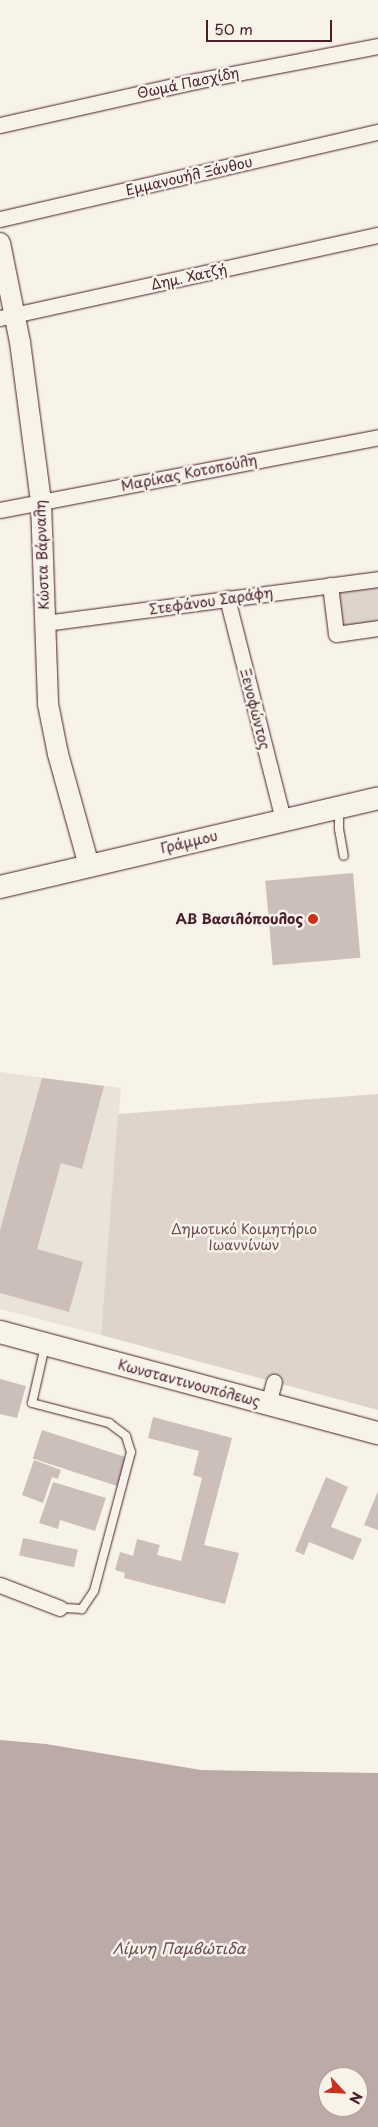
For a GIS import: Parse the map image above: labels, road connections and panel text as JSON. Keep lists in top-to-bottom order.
{
  "streets": {
    "main road": ["Γράμμου", "Κωνσταντινουπόλεως"],
    "street": [
      "Θωμά Πασχίδη",
      "Εμμανουήλ Ξάνθου",
      "Δημ. Χατζή",
      "Μαρίκας Κοτοπούλη",
      "Κώστα Βάρναλη",
      "Στεφάνου Σαράφη",
      "Ξενοφώντος"
    ]
  },
  "crossings": [
    ["Δημ. Χατζή", "Κώστα Βάρναλη"],
    ["Μαρίκας Κοτοπούλη", "Κώστα Βάρναλη"],
    ["Κώστα Βάρναλη", "Στεφάνου Σαράφη"],
    ["Κώστα Βάρναλη", "Γράμμου"],
    ["Στεφάνου Σαράφη", "Ξενοφώντος"],
    ["Ξενοφώντος", "Γράμμου"]
  ],
  "water": ["Λίμνη Παμβώτιδα"],
  "parks": ["Δημοτικό Κοιμητήριο Ιωαννίνων"],
  "places": ["ΑΒ Βασιλόπουλος"],
  "scale_bar": "50 m",
  "north": "bottom right"
}
